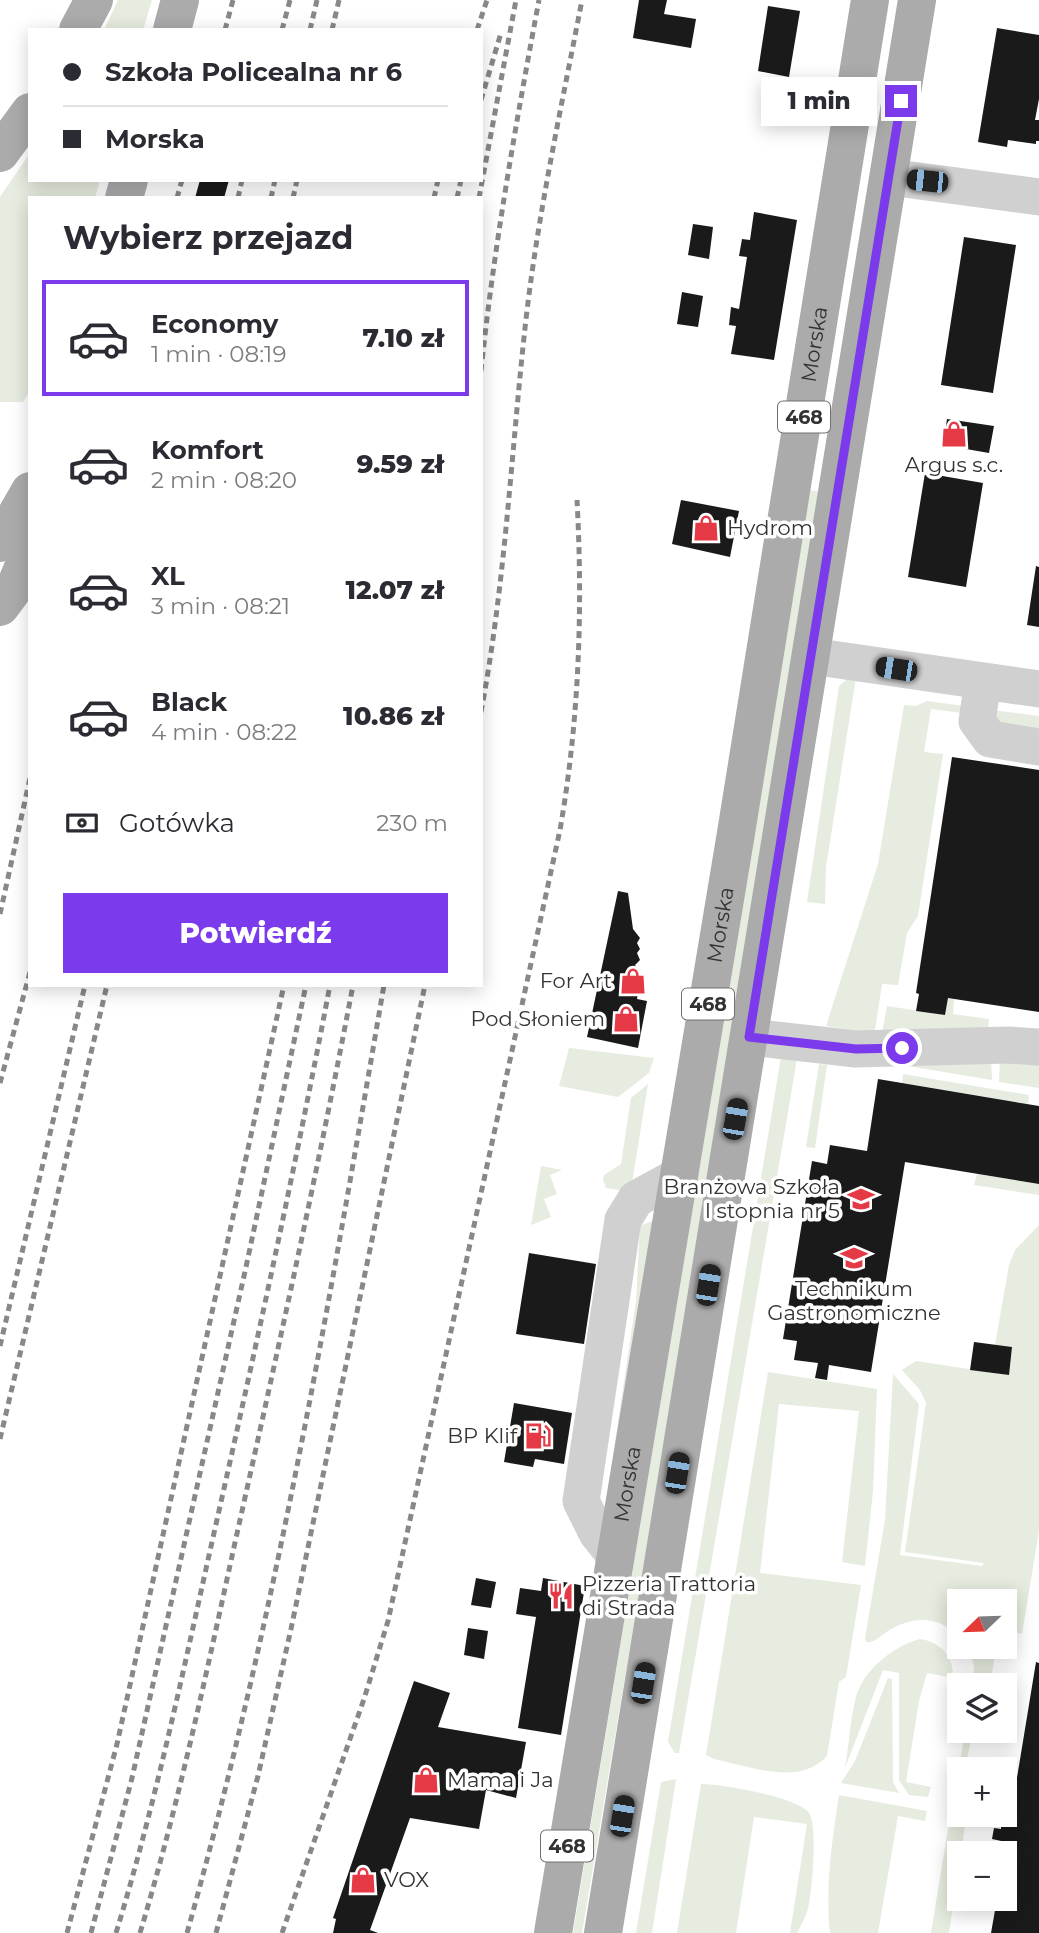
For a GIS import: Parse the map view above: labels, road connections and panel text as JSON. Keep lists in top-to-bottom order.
{
  "streets": {
    "main road": ["Morska", "468"]
  },
  "places": {
    "shop": [
      "Argus s.c.",
      "Hydrom",
      "For Art",
      "Pod Słoniem",
      "Mama i Ja",
      "VOX"
    ],
    "school or university": ["Branżowa Szkoła I stopnia nr 5", "Technikum Gastronomiczne"],
    "fuel station": ["BP Klif"],
    "restaurant": ["Pizzeria Trattoria di Strada"]
  },
  "north": "bottom left",
  "page": {
    "banner": ["Szkoła Policealna nr 6", "Morska"],
    "bubble": "1 min",
    "heading": "Wybierz przejazd",
    "list": [
      {
        "name": "Economy",
        "note": "1 min · 08:19",
        "value": "7.10 zł"
      },
      {
        "name": "Komfort",
        "note": "2 min · 08:20",
        "value": "9.59 zł"
      },
      {
        "name": "XL",
        "note": "3 min · 08:21",
        "value": "12.07 zł"
      },
      {
        "name": "Black",
        "note": "4 min · 08:22",
        "value": "10.86 zł"
      }
    ],
    "pay": ["Gotówka", "230 m"],
    "buttons": "Potwierdź",
    "map_buttons": ["+", "−"]
  }
}
